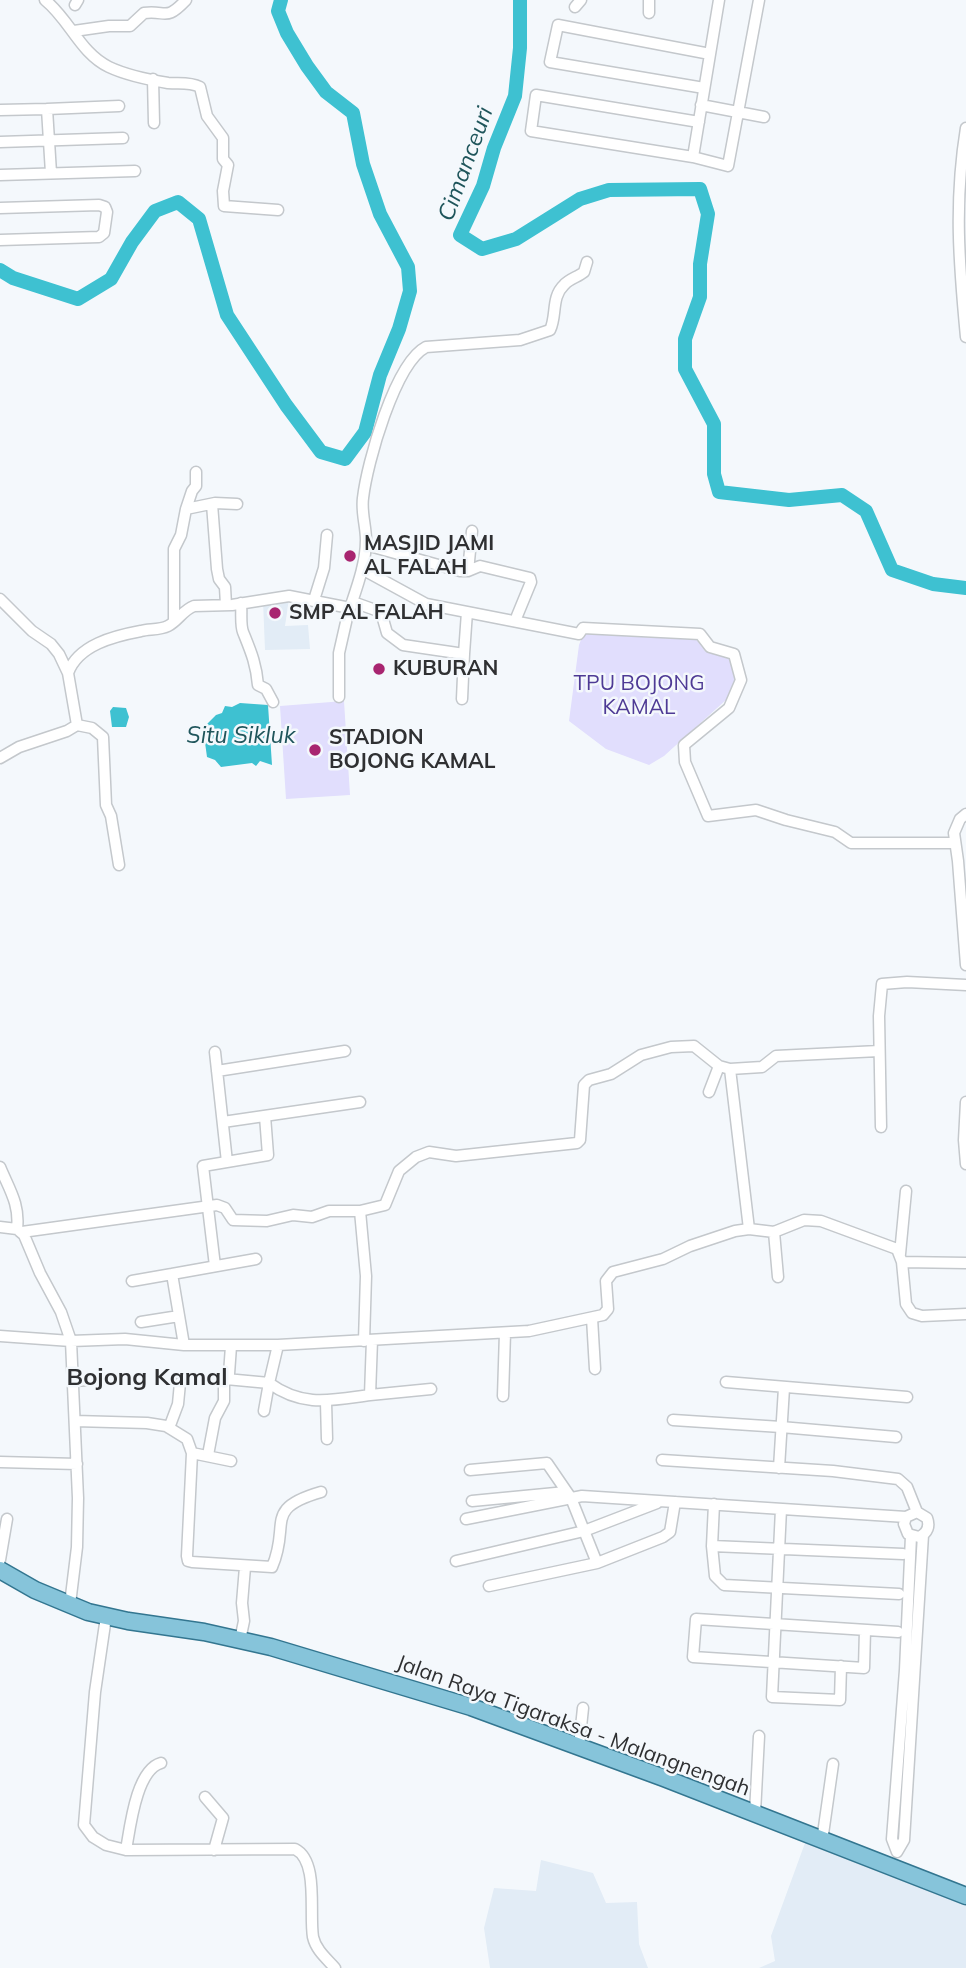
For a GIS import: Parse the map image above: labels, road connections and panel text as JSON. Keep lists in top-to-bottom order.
{
  "streets": {
    "main road": ["Jalan Raya Tigaraksa - Malangnengah"]
  },
  "districts": ["Bojong Kamal"],
  "water": ["Cimanceuri", "Situ Sikluk"],
  "parks": ["TPU BOJONG KAMAL"],
  "places": [
    "MASJID JAMI AL FALAH",
    "SMP AL FALAH",
    "KUBURAN",
    "STADION BOJONG KAMAL"
  ]
}
